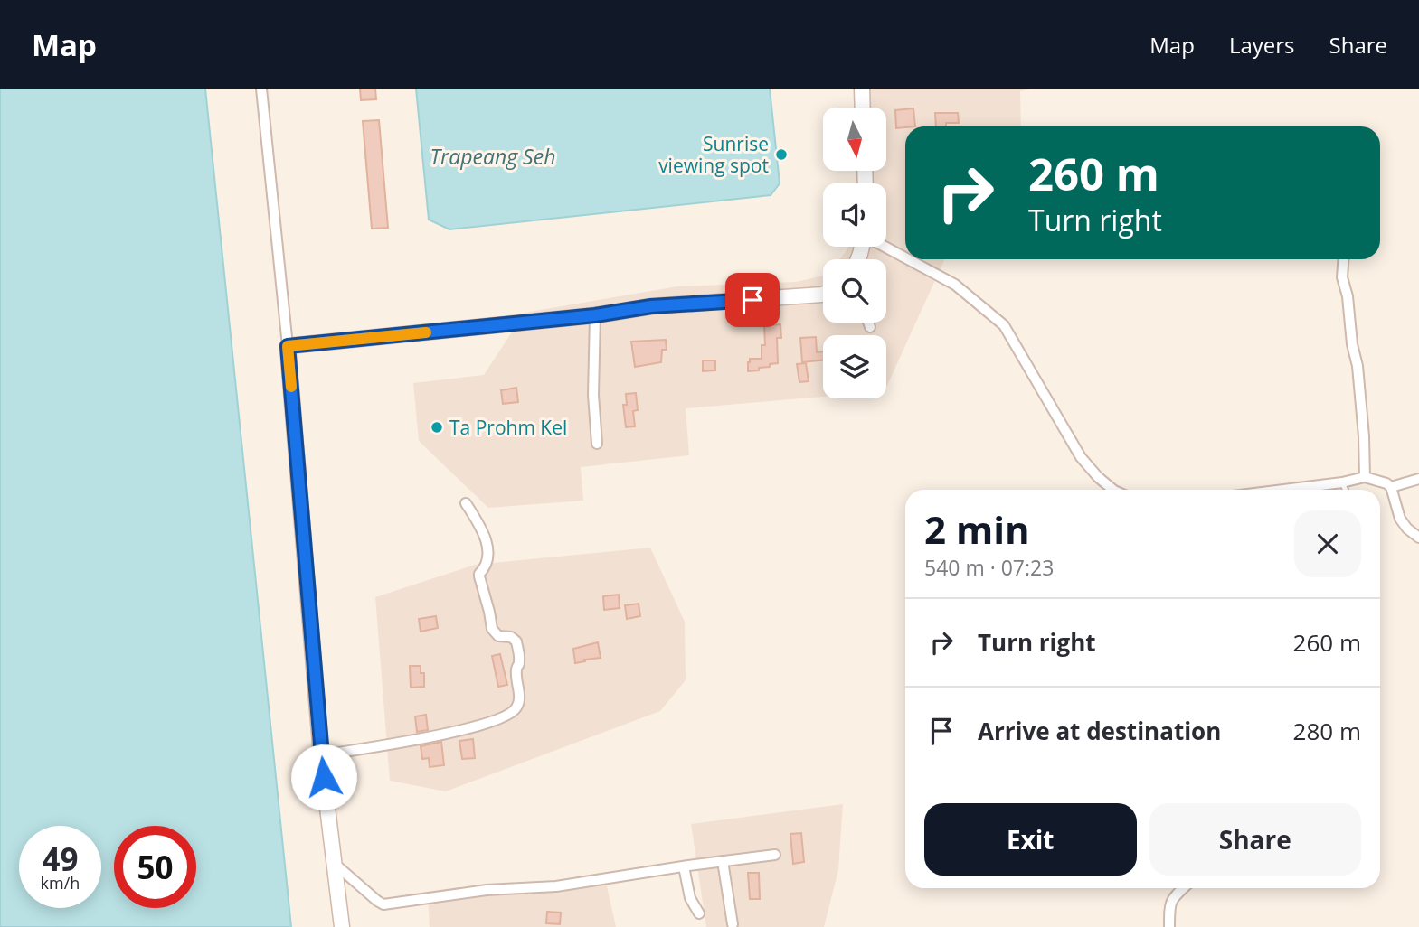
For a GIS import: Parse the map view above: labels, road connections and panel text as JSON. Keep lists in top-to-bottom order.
{
  "water": ["Trapeang Seh"],
  "places": ["Sunrise viewing spot", "Ta Prohm Kel"],
  "north": "bottom",
  "page": {
    "header": "Map",
    "nav": ["Map", "Layers", "Share"],
    "turn": ["260 m", "Turn right"],
    "heading": ["2 min", "540 m · 07:23"],
    "list": [
      {
        "name": "Turn right",
        "value": "260 m"
      },
      {
        "name": "Arrive at destination",
        "value": "280 m"
      }
    ],
    "buttons": ["Exit", "Share"],
    "speed": "49 km/h",
    "limit": "50"
  }
}
